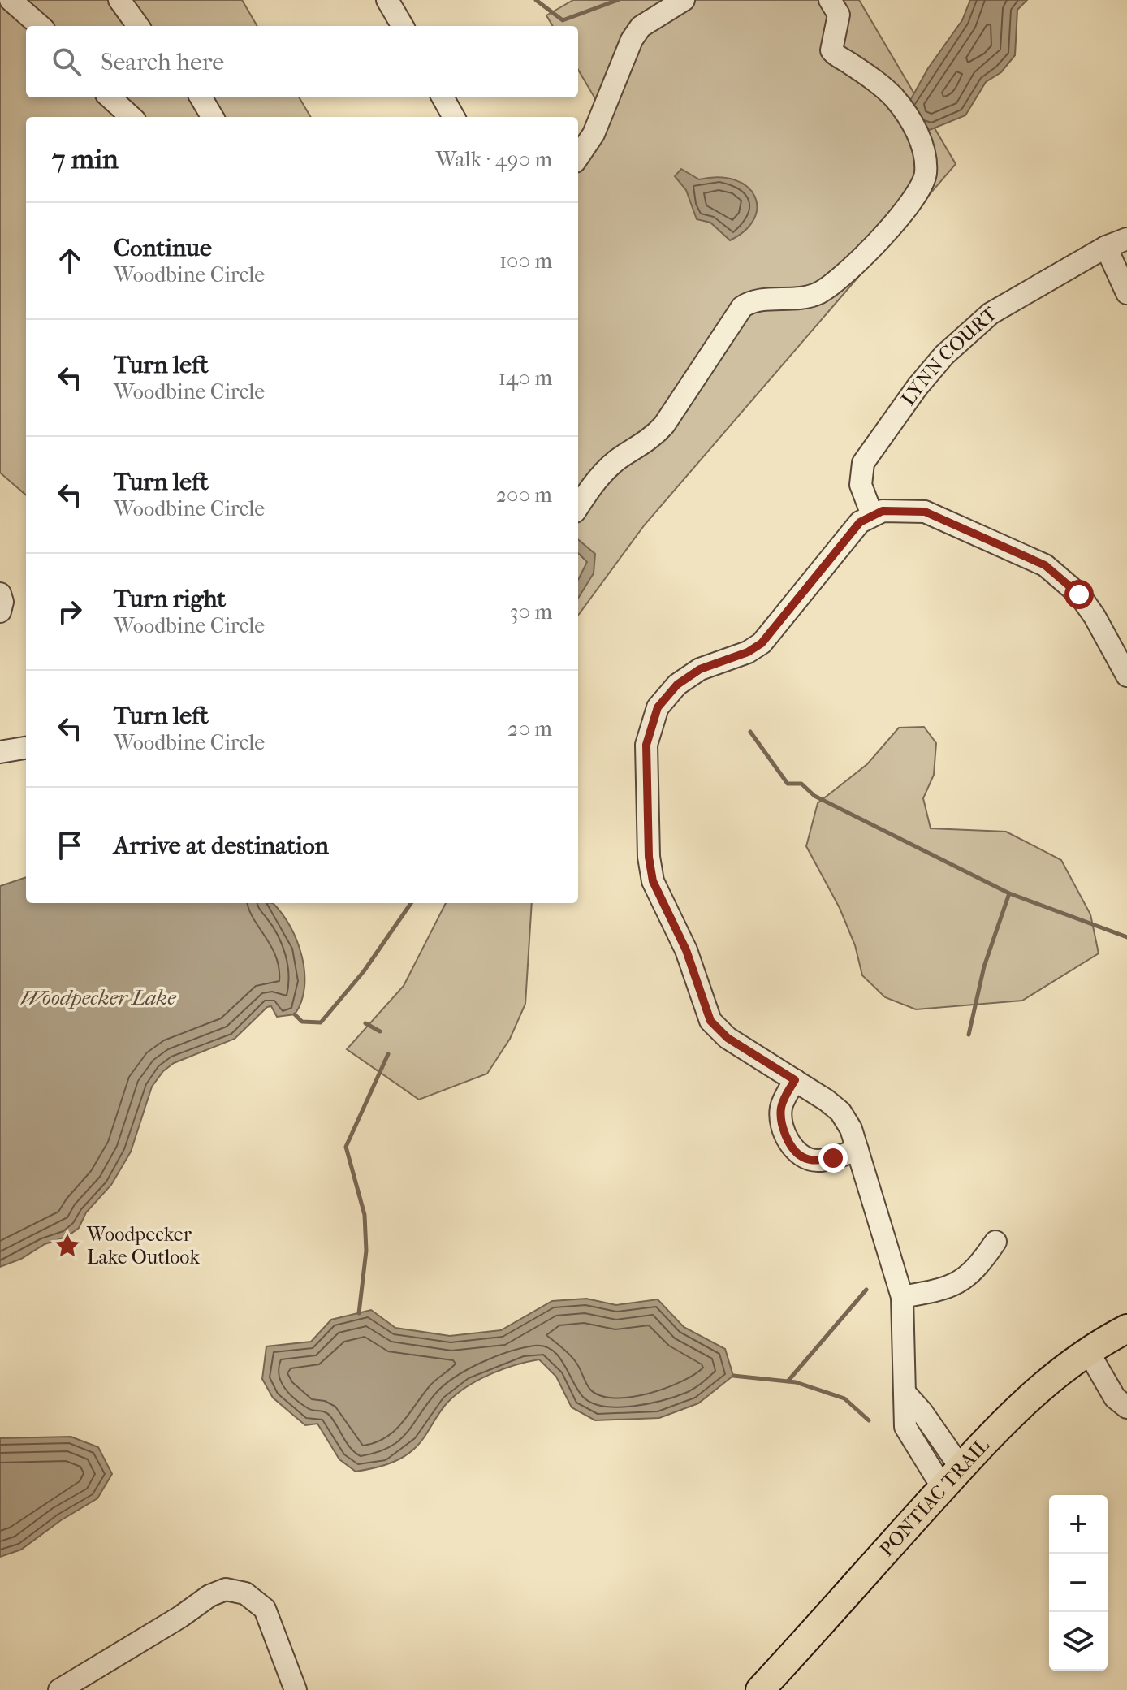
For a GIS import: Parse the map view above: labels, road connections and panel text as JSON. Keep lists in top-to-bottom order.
{
  "streets": {
    "main road": ["PONTIAC TRAIL"],
    "street": ["LYNN COURT"]
  },
  "water": ["Woodpecker Lake"],
  "places": {
    "place": ["Woodpecker Lake Outlook"]
  },
  "page": {
    "search": "Search here",
    "heading": ["7 min", "Walk · 490 m"],
    "list": [
      ["Continue", "Woodbine Circle", "100 m"],
      ["Turn left", "Woodbine Circle", "140 m"],
      ["Turn left", "Woodbine Circle", "200 m"],
      ["Turn right", "Woodbine Circle", "30 m"],
      ["Turn left", "Woodbine Circle", "20 m"],
      "Arrive at destination"
    ],
    "map_buttons": ["+", "−"]
  }
}
